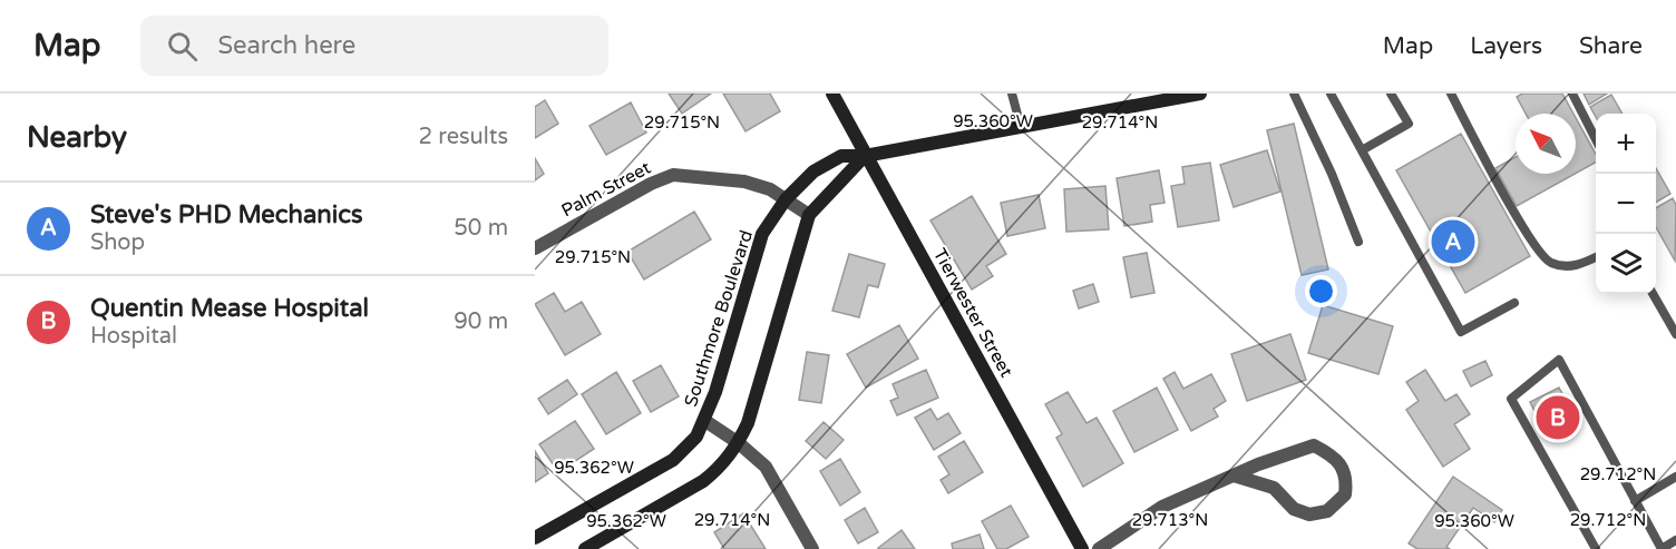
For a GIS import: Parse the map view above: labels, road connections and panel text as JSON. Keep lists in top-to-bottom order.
{
  "streets": {
    "street": ["Palm Street", "Tierwester Street", "Southmore Boulevard"]
  },
  "crossings": [
    ["Palm Street", "Southmore Boulevard"],
    ["Tierwester Street", "Southmore Boulevard"]
  ],
  "north": "top left",
  "page": {
    "header": "Map",
    "search": "Search here",
    "nav": ["Map", "Layers", "Share"],
    "heading": ["Nearby", "2 results"],
    "map_buttons": ["+", "−"],
    "list": [
      {
        "mark": "A",
        "name": "Steve's PHD Mechanics",
        "note": "Shop",
        "value": "50 m"
      },
      {
        "mark": "B",
        "name": "Quentin Mease Hospital",
        "note": "Hospital",
        "value": "90 m"
      }
    ],
    "pins": ["A", "B"]
  },
  "coordinates": [
    "95.360°W",
    "29.715°N",
    "29.714°N",
    "95.362°W",
    "29.712°N",
    "29.713°N"
  ]
}
